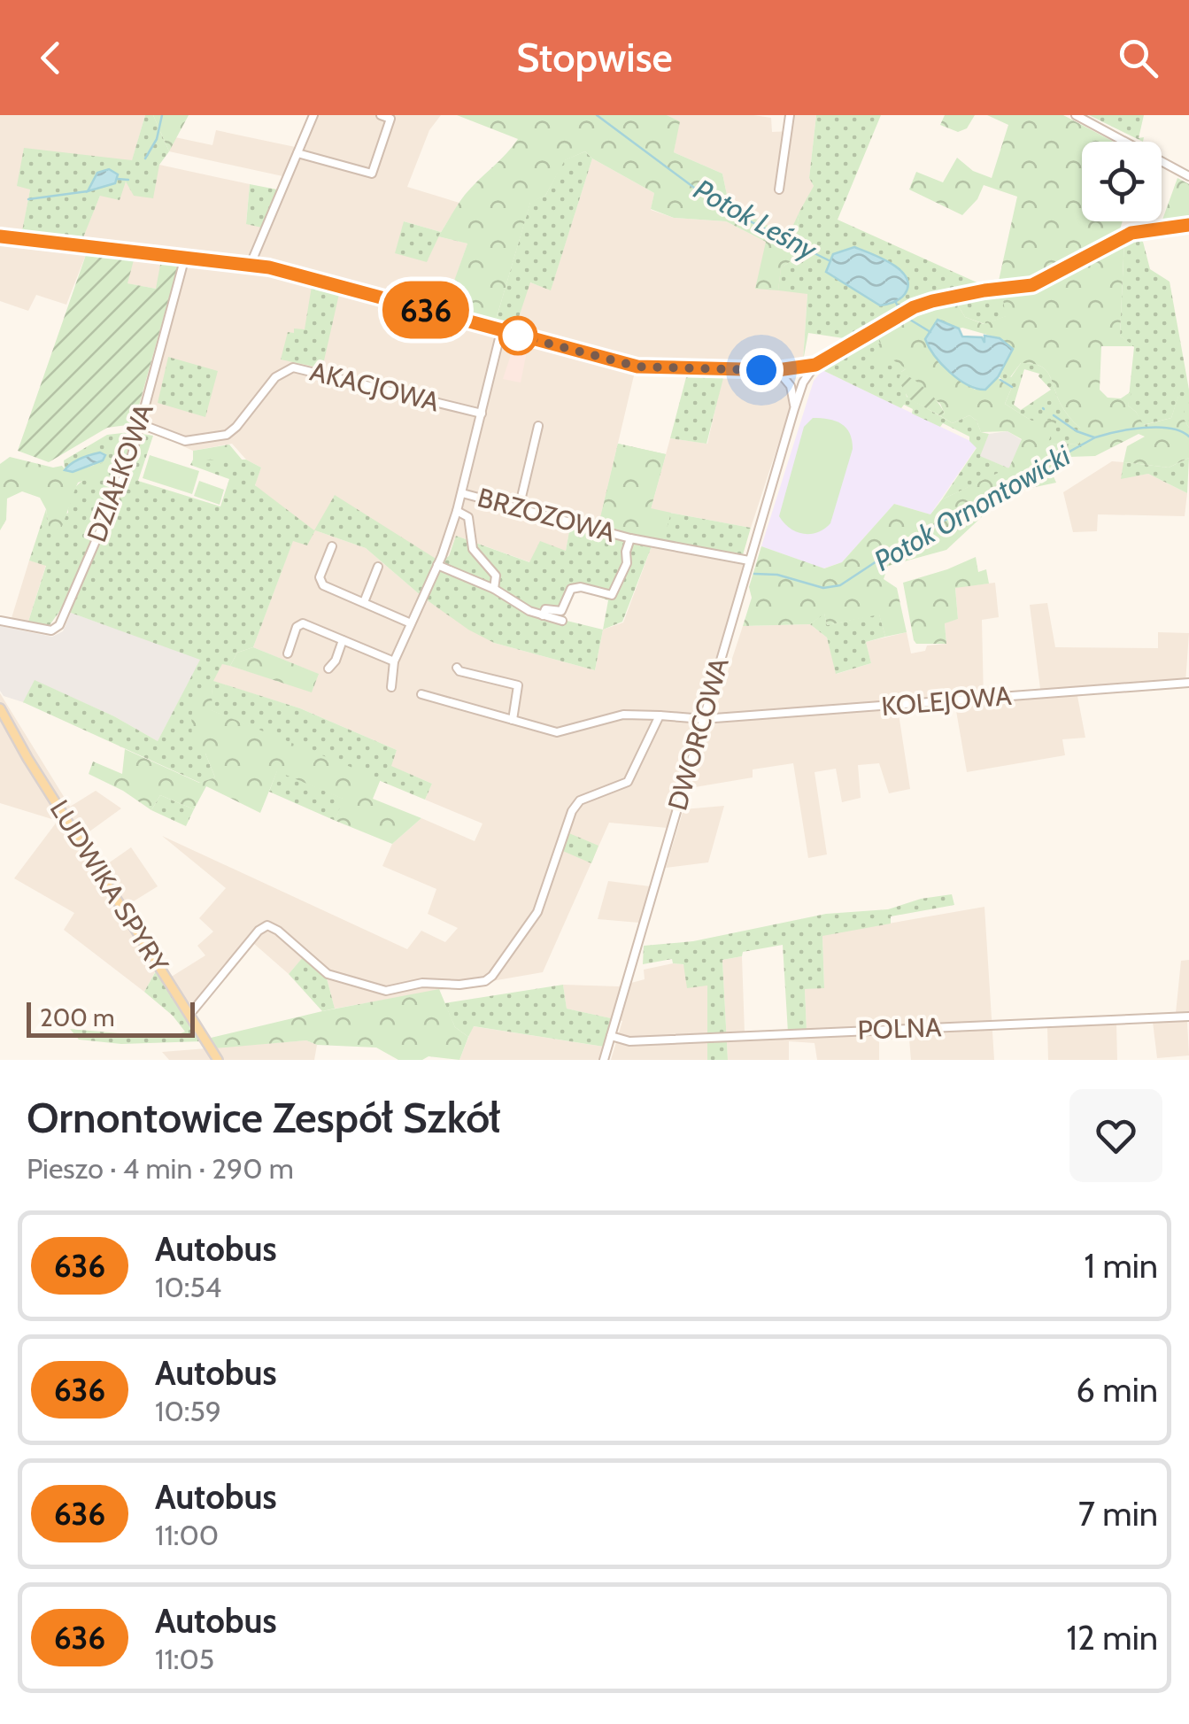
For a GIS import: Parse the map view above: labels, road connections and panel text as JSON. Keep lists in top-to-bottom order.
{
  "streets": {
    "main road": ["LUDWIKA SPYRY"],
    "street": [
      "AKACJOWA",
      "DZIAŁKOWA",
      "BRZOZOWA",
      "KOLEJOWA",
      "DWORCOWA",
      "POLNA"
    ]
  },
  "crossings": [
    ["AKACJOWA", "DZIAŁKOWA"],
    ["BRZOZOWA", "DWORCOWA"],
    ["KOLEJOWA", "DWORCOWA"],
    ["DWORCOWA", "POLNA"]
  ],
  "water": ["Potok Leśny", "Potok Ornontowicki"],
  "lines": ["bus line 636"],
  "scale_bar": "200 m",
  "page": {
    "header": "Stopwise",
    "on_map": "636",
    "scale": "200 m",
    "heading": ["Ornontowice Zespół Szkół", "Pieszo · 4 min · 290 m"],
    "list": [
      {
        "mark": "636",
        "name": "Autobus",
        "note": "10:54",
        "value": "1 min"
      },
      {
        "mark": "636",
        "name": "Autobus",
        "note": "10:59",
        "value": "6 min"
      },
      {
        "mark": "636",
        "name": "Autobus",
        "note": "11:00",
        "value": "7 min"
      },
      {
        "mark": "636",
        "name": "Autobus",
        "note": "11:05",
        "value": "12 min"
      }
    ]
  }
}
